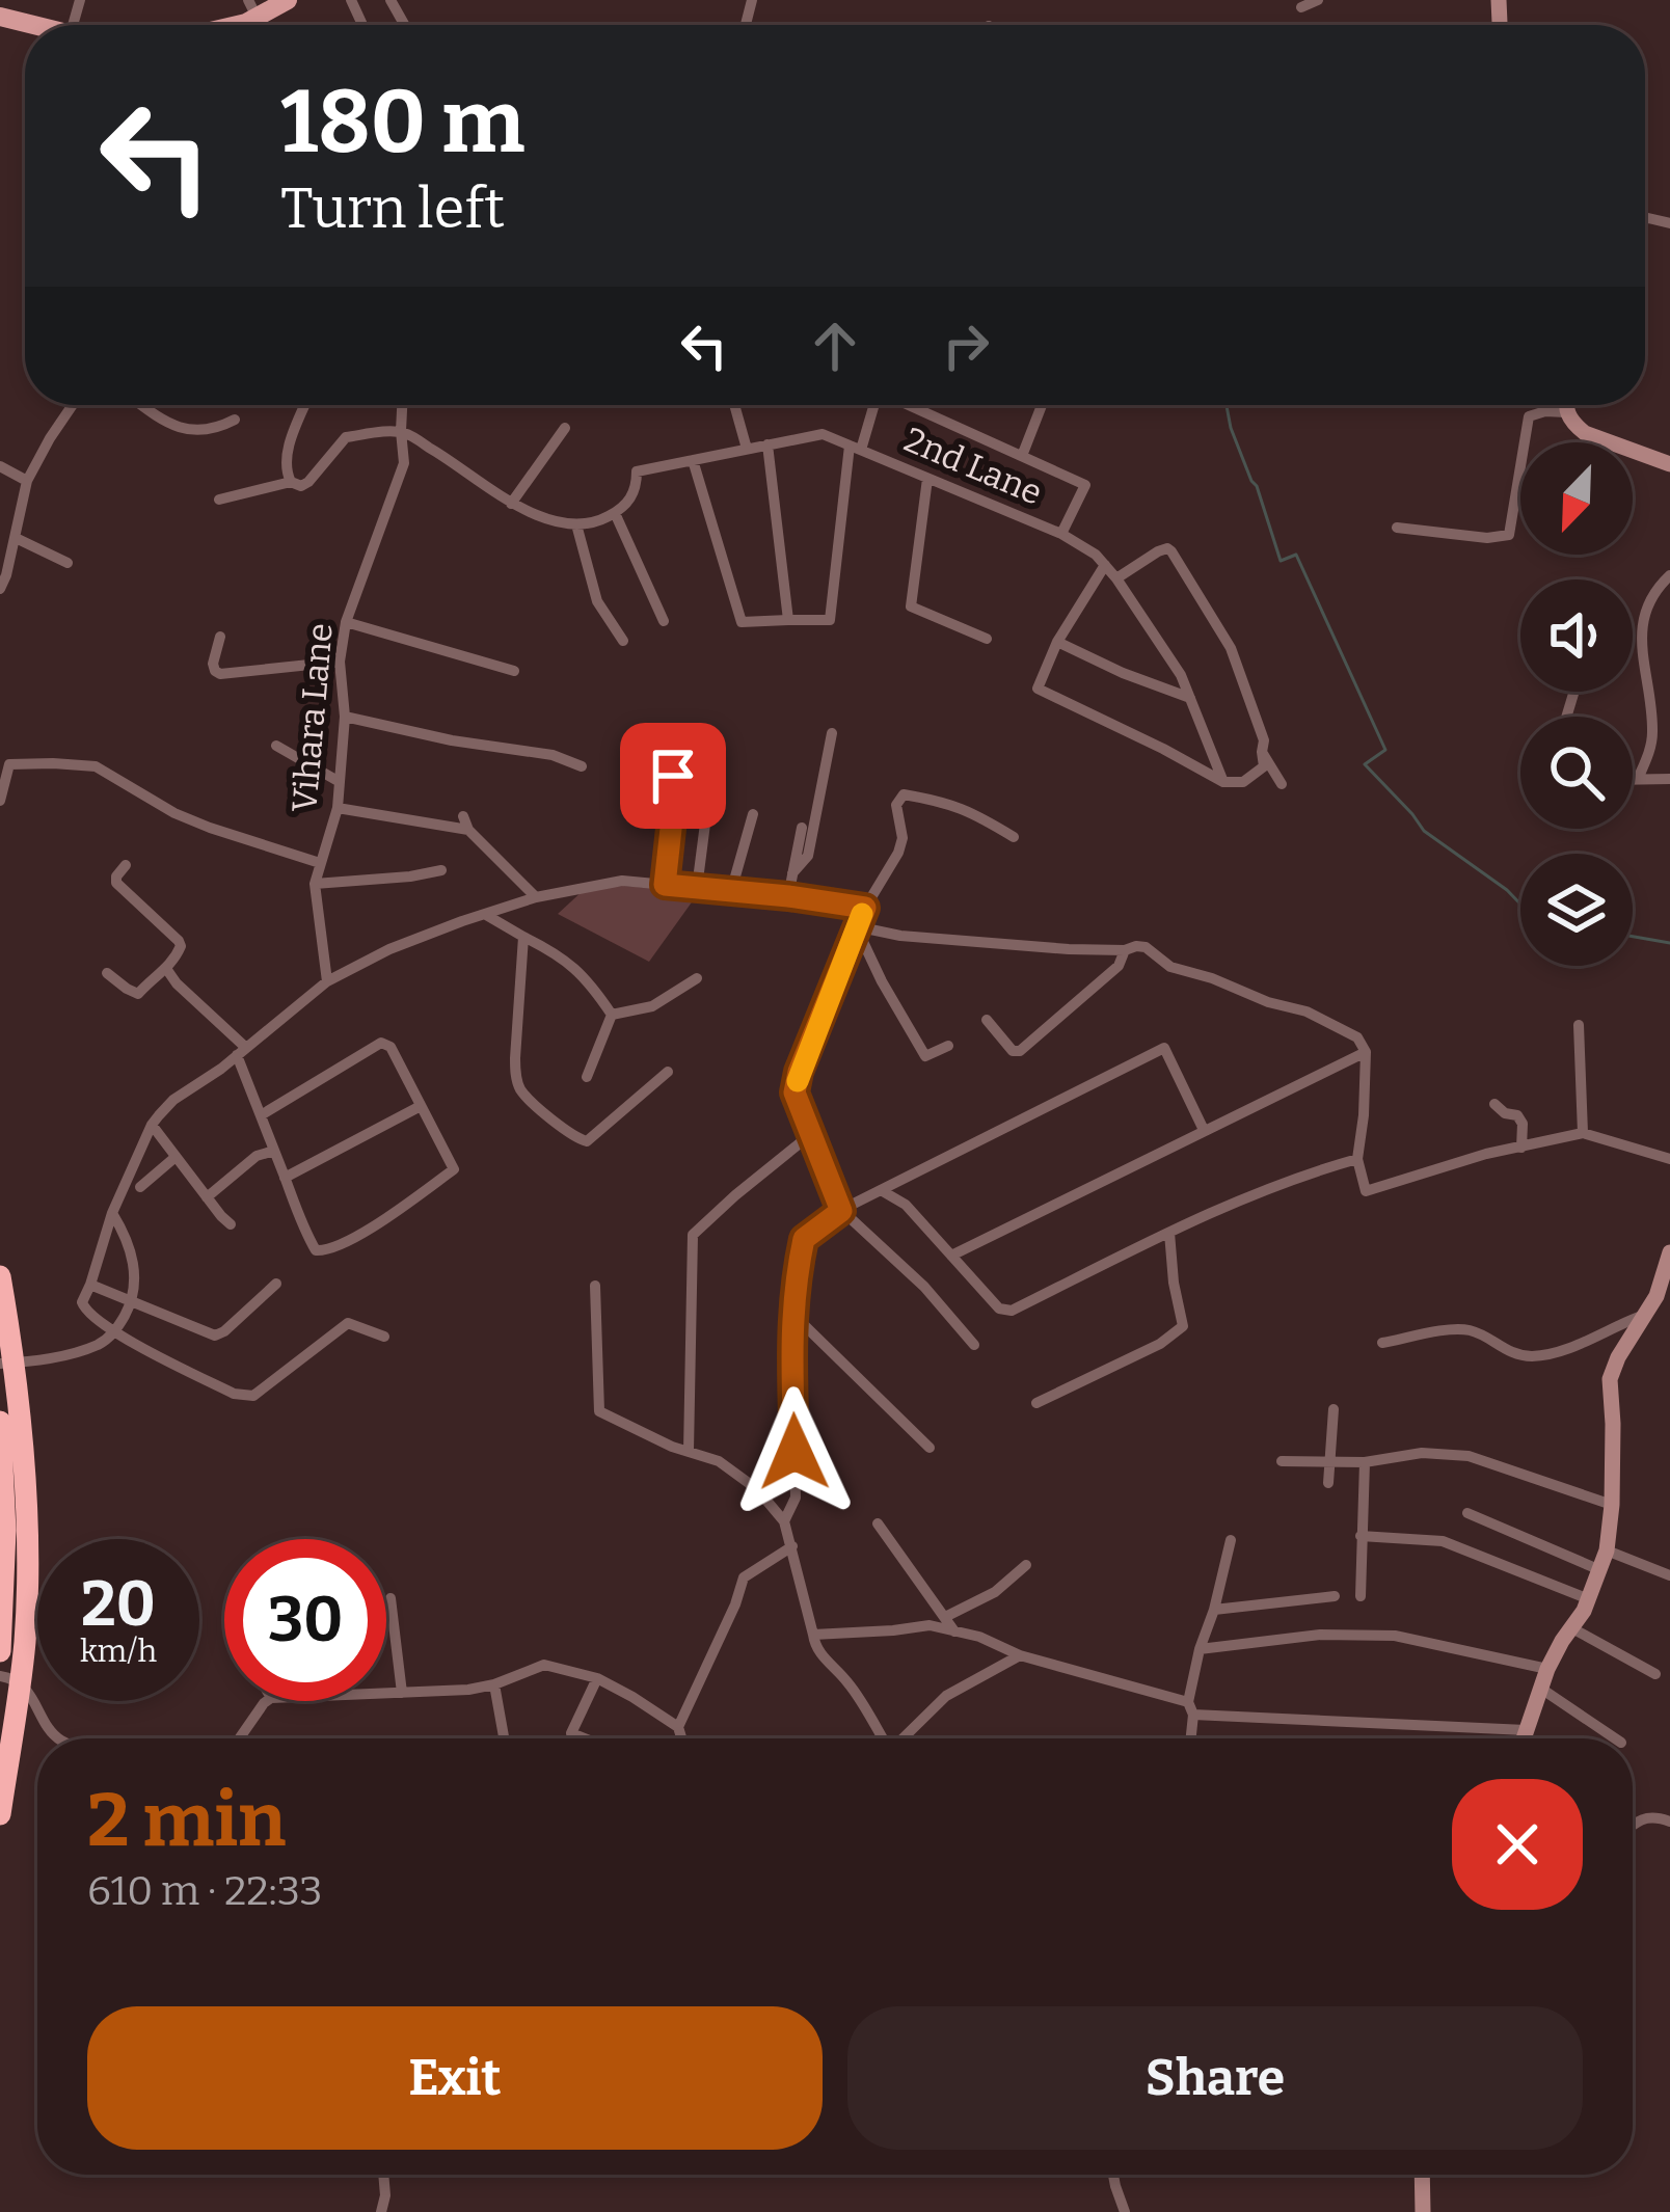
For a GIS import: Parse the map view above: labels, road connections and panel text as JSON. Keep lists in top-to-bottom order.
{
  "streets": {
    "street": ["2nd Lane", "Vihara Lane"]
  },
  "north": "bottom left",
  "page": {
    "turn": ["180 m", "Turn left"],
    "speed": "20 km/h",
    "limit": "30",
    "heading": ["2 min", "610 m · 22:33"],
    "buttons": ["Exit", "Share"]
  }
}
